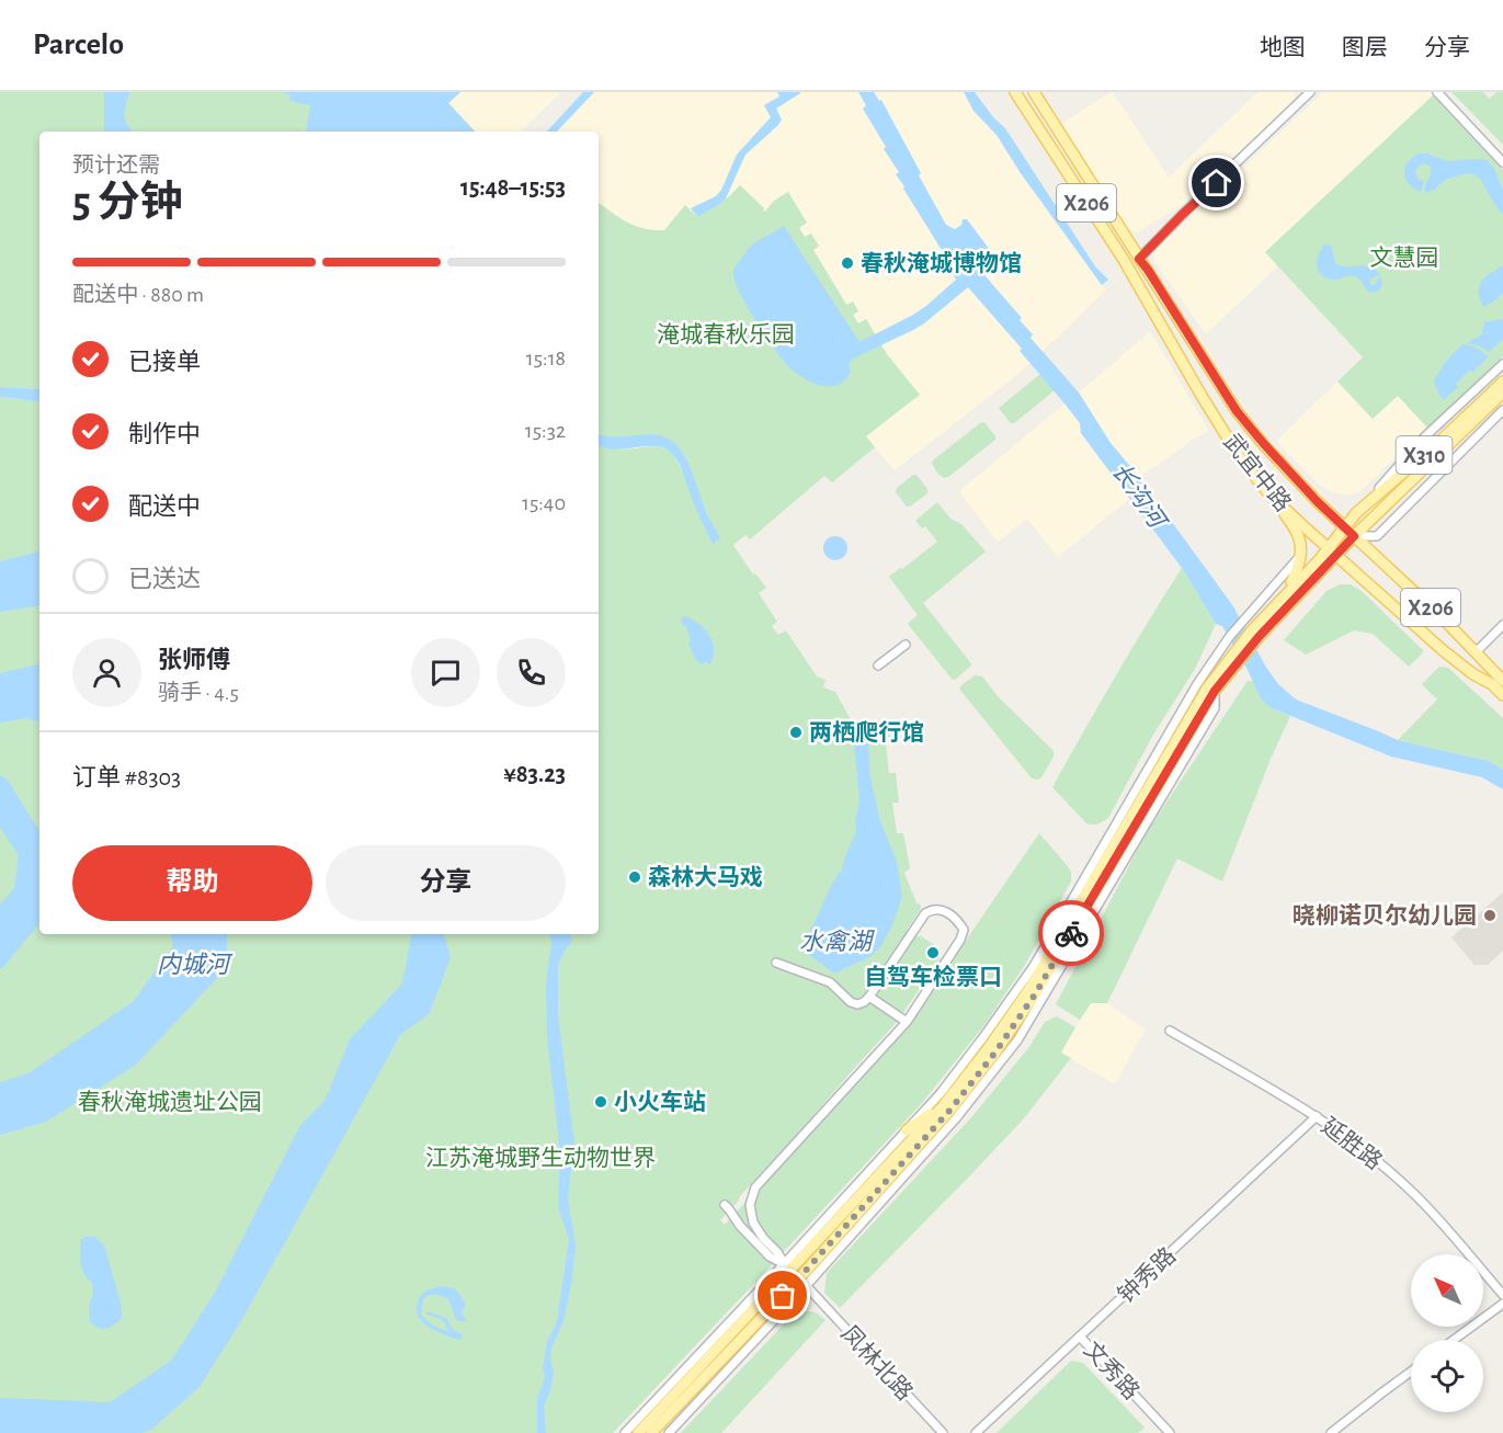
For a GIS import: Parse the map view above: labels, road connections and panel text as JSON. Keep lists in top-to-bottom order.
{
  "streets": {
    "main road": ["X206", "X310", "武宜中路"],
    "street": [
      "延胜路",
      "钟秀路",
      "凤林北路",
      "文秀路"
    ]
  },
  "crossings": [
    ["X310", "武宜中路"],
    ["延胜路", "钟秀路"],
    ["钟秀路", "文秀路"]
  ],
  "water": ["长沟河", "水禽湖", "内城河"],
  "parks": [
    "文慧园",
    "淹城春秋乐园",
    "春秋淹城遗址公园",
    "江苏淹城野生动物世界"
  ],
  "places": [
    "春秋淹城博物馆",
    "两栖爬行馆",
    "森林大马戏",
    "晓柳诺贝尔幼儿园",
    "自驾车检票口",
    "小火车站"
  ],
  "north": "top left",
  "page": {
    "header": "Parcelo",
    "nav": ["地图", "图层", "分享"],
    "heading": ["5 分钟", "预计还需", "15:48–15:53"],
    "panel": [
      "张师傅",
      "骑手 · 4.5",
      "订单 #8303",
      "¥83.23"
    ],
    "bar": "配送中 · 880 m",
    "list": [
      ["已接单", "15:18"],
      ["制作中", "15:32"],
      ["配送中", "15:40"],
      "已送达"
    ],
    "buttons": ["帮助", "分享"]
  }
}
